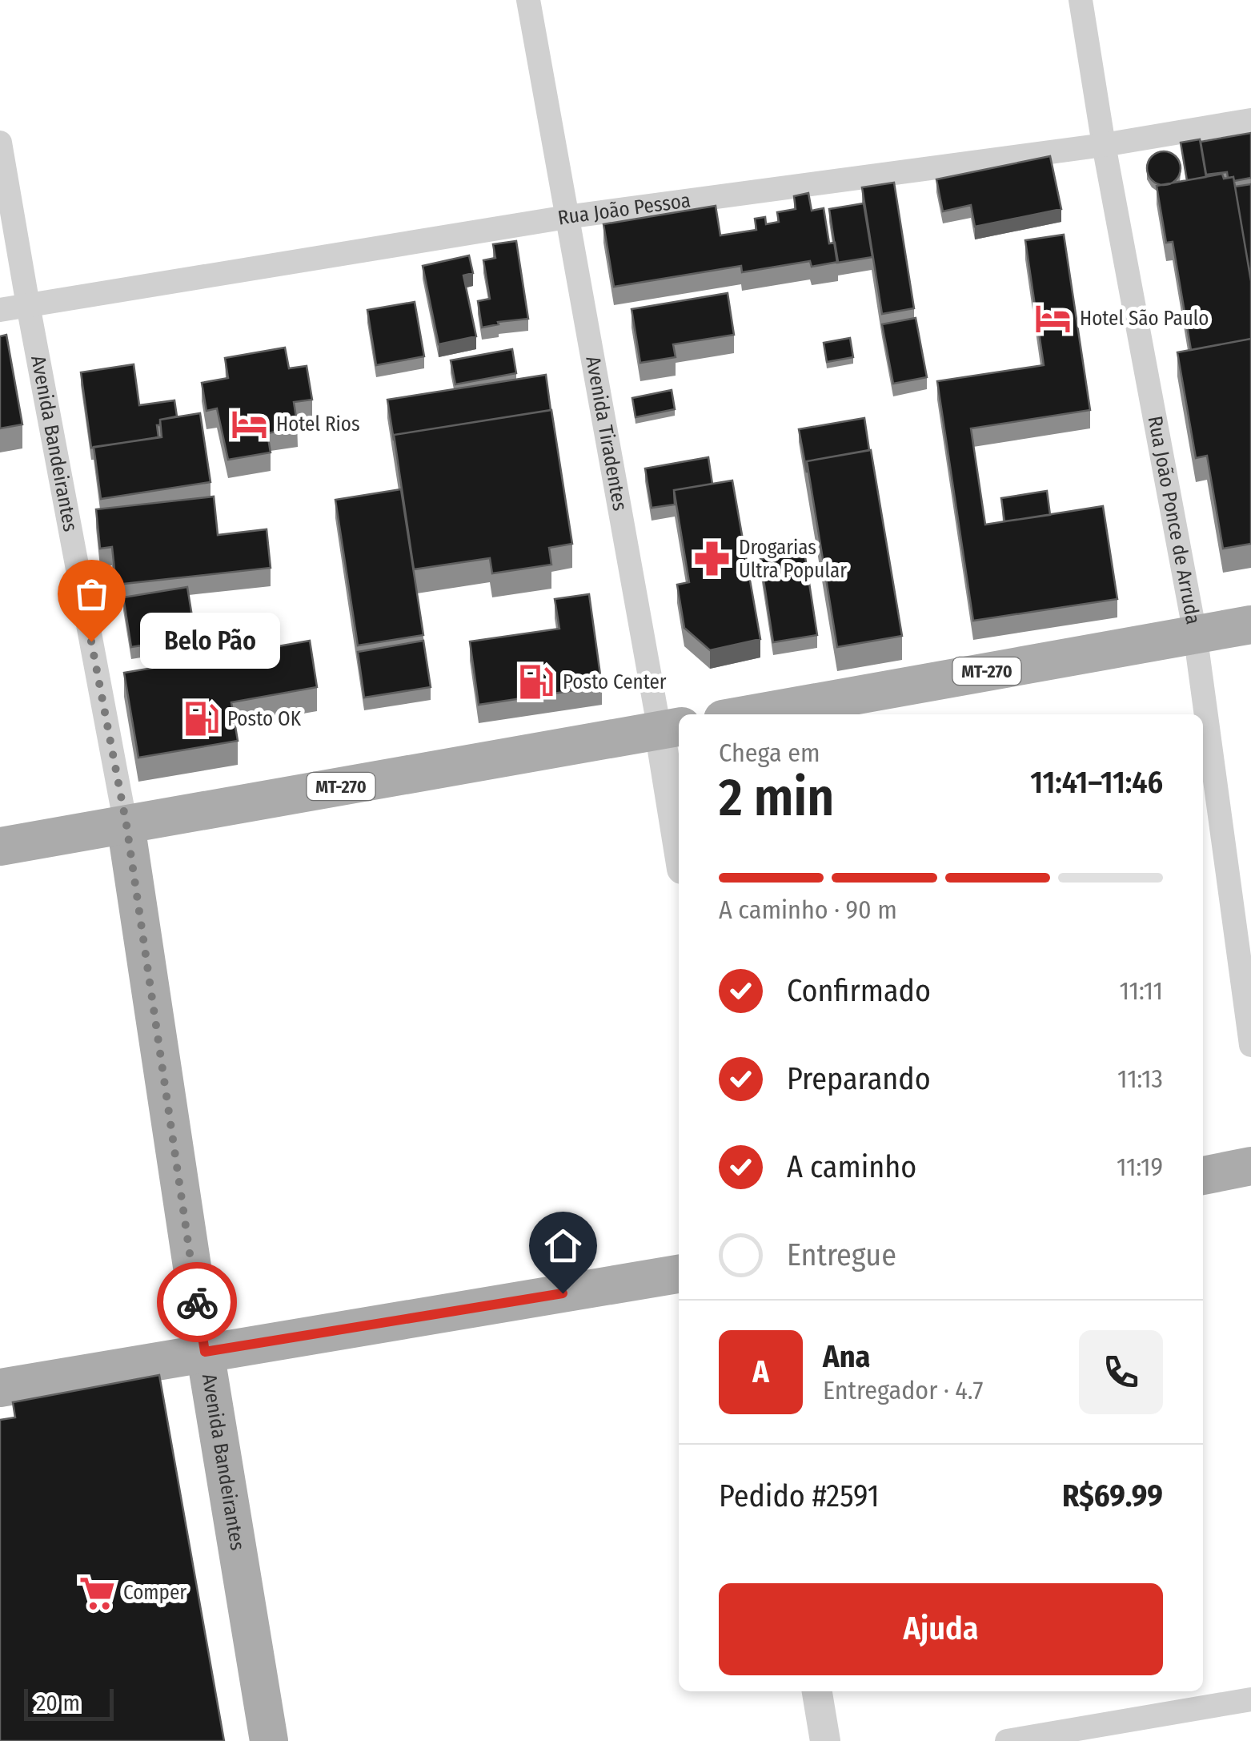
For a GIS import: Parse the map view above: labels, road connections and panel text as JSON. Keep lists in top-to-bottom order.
{
  "streets": {
    "main road": ["Avenida Bandeirantes", "MT-270"],
    "street": ["Rua João Pessoa", "Avenida Tiradentes", "Rua João Ponce de Arruda"]
  },
  "crossings": [
    ["Rua João Pessoa", "Avenida Tiradentes"],
    ["Rua João Pessoa", "Avenida Bandeirantes"],
    ["Rua João Pessoa", "Rua João Ponce de Arruda"],
    ["Avenida Tiradentes", "MT-270"],
    ["Avenida Bandeirantes", "MT-270"],
    ["Rua João Ponce de Arruda", "MT-270"]
  ],
  "places": {
    "hotel": ["Hotel São Paulo", "Hotel Rios"],
    "pharmacy": ["Drogarias Ultra Popular"],
    "other": ["Belo Pão"],
    "fuel station": ["Posto Center", "Posto OK"],
    "supermarket": ["Comper"]
  },
  "scale_bar": "20 m",
  "page": {
    "bubble": "Belo Pão",
    "heading": ["2 min", "Chega em", "11:41–11:46"],
    "panel": [
      "Ana",
      "Entregador · 4.7",
      "Pedido #2591",
      "R$69.99"
    ],
    "bar": "A caminho · 90 m",
    "list": [
      ["Confirmado", "11:11"],
      ["Preparando", "11:13"],
      ["A caminho", "11:19"],
      "Entregue"
    ],
    "round": "A",
    "buttons": "Ajuda",
    "scale": "20 m"
  }
}
